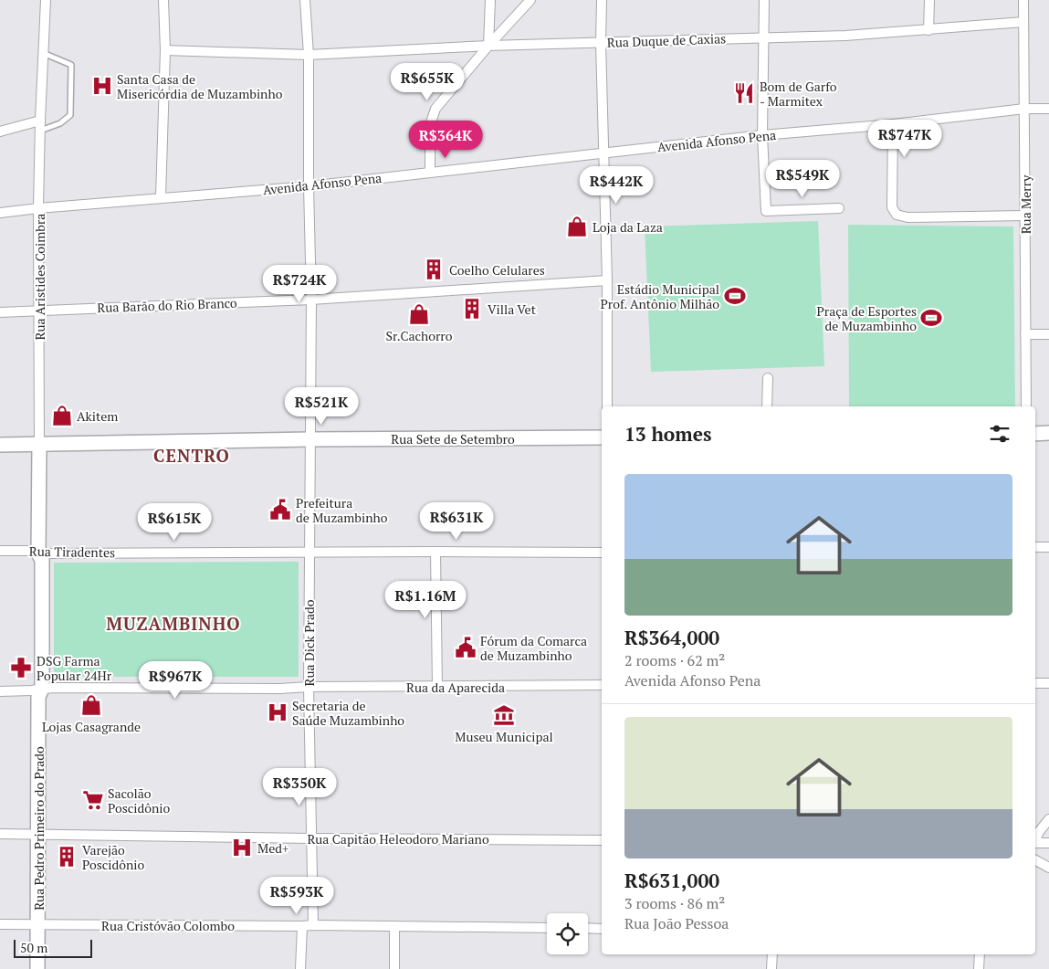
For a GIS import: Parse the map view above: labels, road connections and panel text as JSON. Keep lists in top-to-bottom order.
{
  "streets": {
    "main road": ["Rua Aristides Coimbra", "Rua Sete de Setembro", "Rua Pedro Primeiro do Prado"],
    "street": [
      "Rua Duque de Caxias",
      "Avenida Afonso Pena",
      "Rua Merry",
      "Rua Barão do Rio Branco",
      "Rua Tiradentes",
      "Rua Dick Prado",
      "Rua da Aparecida",
      "Rua Capitão Heleodoro Mariano",
      "Rua Cristóvão Colombo"
    ]
  },
  "crossings": [
    ["Rua Duque de Caxias", "Rua Merry"],
    ["Rua Duque de Caxias", "Rua Dick Prado"],
    ["Avenida Afonso Pena", "Rua Merry"],
    ["Avenida Afonso Pena", "Rua Aristides Coimbra"],
    ["Avenida Afonso Pena", "Rua Dick Prado"],
    ["Rua Aristides Coimbra", "Rua Barão do Rio Branco"],
    ["Rua Aristides Coimbra", "Rua Sete de Setembro"],
    ["Rua Aristides Coimbra", "Rua Tiradentes"],
    ["Rua Aristides Coimbra", "Rua Pedro Primeiro do Prado"],
    ["Rua Barão do Rio Branco", "Rua Dick Prado"],
    ["Rua Sete de Setembro", "Rua Dick Prado"],
    ["Rua Tiradentes", "Rua Dick Prado"],
    ["Rua Tiradentes", "Rua Pedro Primeiro do Prado"],
    ["Rua Dick Prado", "Rua da Aparecida"],
    ["Rua Dick Prado", "Rua Capitão Heleodoro Mariano"],
    ["Rua Dick Prado", "Rua Cristóvão Colombo"],
    ["Rua da Aparecida", "Rua Pedro Primeiro do Prado"],
    ["Rua Pedro Primeiro do Prado", "Rua Capitão Heleodoro Mariano"],
    ["Rua Pedro Primeiro do Prado", "Rua Cristóvão Colombo"]
  ],
  "districts": ["CENTRO", "MUZAMBINHO"],
  "places": {
    "hospital": ["Santa Casa de Misericórdia de Muzambinho", "Secretaria de Saúde Muzambinho", "Med+"],
    "restaurant": ["Bom de Garfo - Marmitex"],
    "shop": [
      "Loja da Laza",
      "Sr.Cachorro",
      "Akitem",
      "Lojas Casagrande"
    ],
    "building": ["Coelho Celulares", "Villa Vet", "Varejão Poscidônio"],
    "sports": ["Estádio Municipal Prof. Antônio Milhão", "Praça de Esportes de Muzambinho"],
    "public building": ["Prefeitura de Muzambinho", "Fórum da Comarca de Muzambinho"],
    "pharmacy": ["DSG Farma Popular 24Hr"],
    "museum": ["Museu Municipal"],
    "supermarket": ["Sacolão Poscidônio"]
  },
  "scale_bar": "50 m",
  "page": {
    "price": [
      "R$655K",
      "R$747K",
      "R$364K",
      "R$549K",
      "R$442K",
      "R$724K",
      "R$521K",
      "R$631K",
      "R$615K",
      "R$1.16M",
      "R$967K",
      "R$350K",
      "R$593K"
    ],
    "heading": "13 homes",
    "list": [
      {
        "name": "R$364,000",
        "note": "2 rooms · 62 m² · Avenida Afonso Pena"
      },
      {
        "name": "R$631,000",
        "note": "3 rooms · 86 m² · Rua João Pessoa"
      }
    ],
    "scale": "50 m"
  }
}
